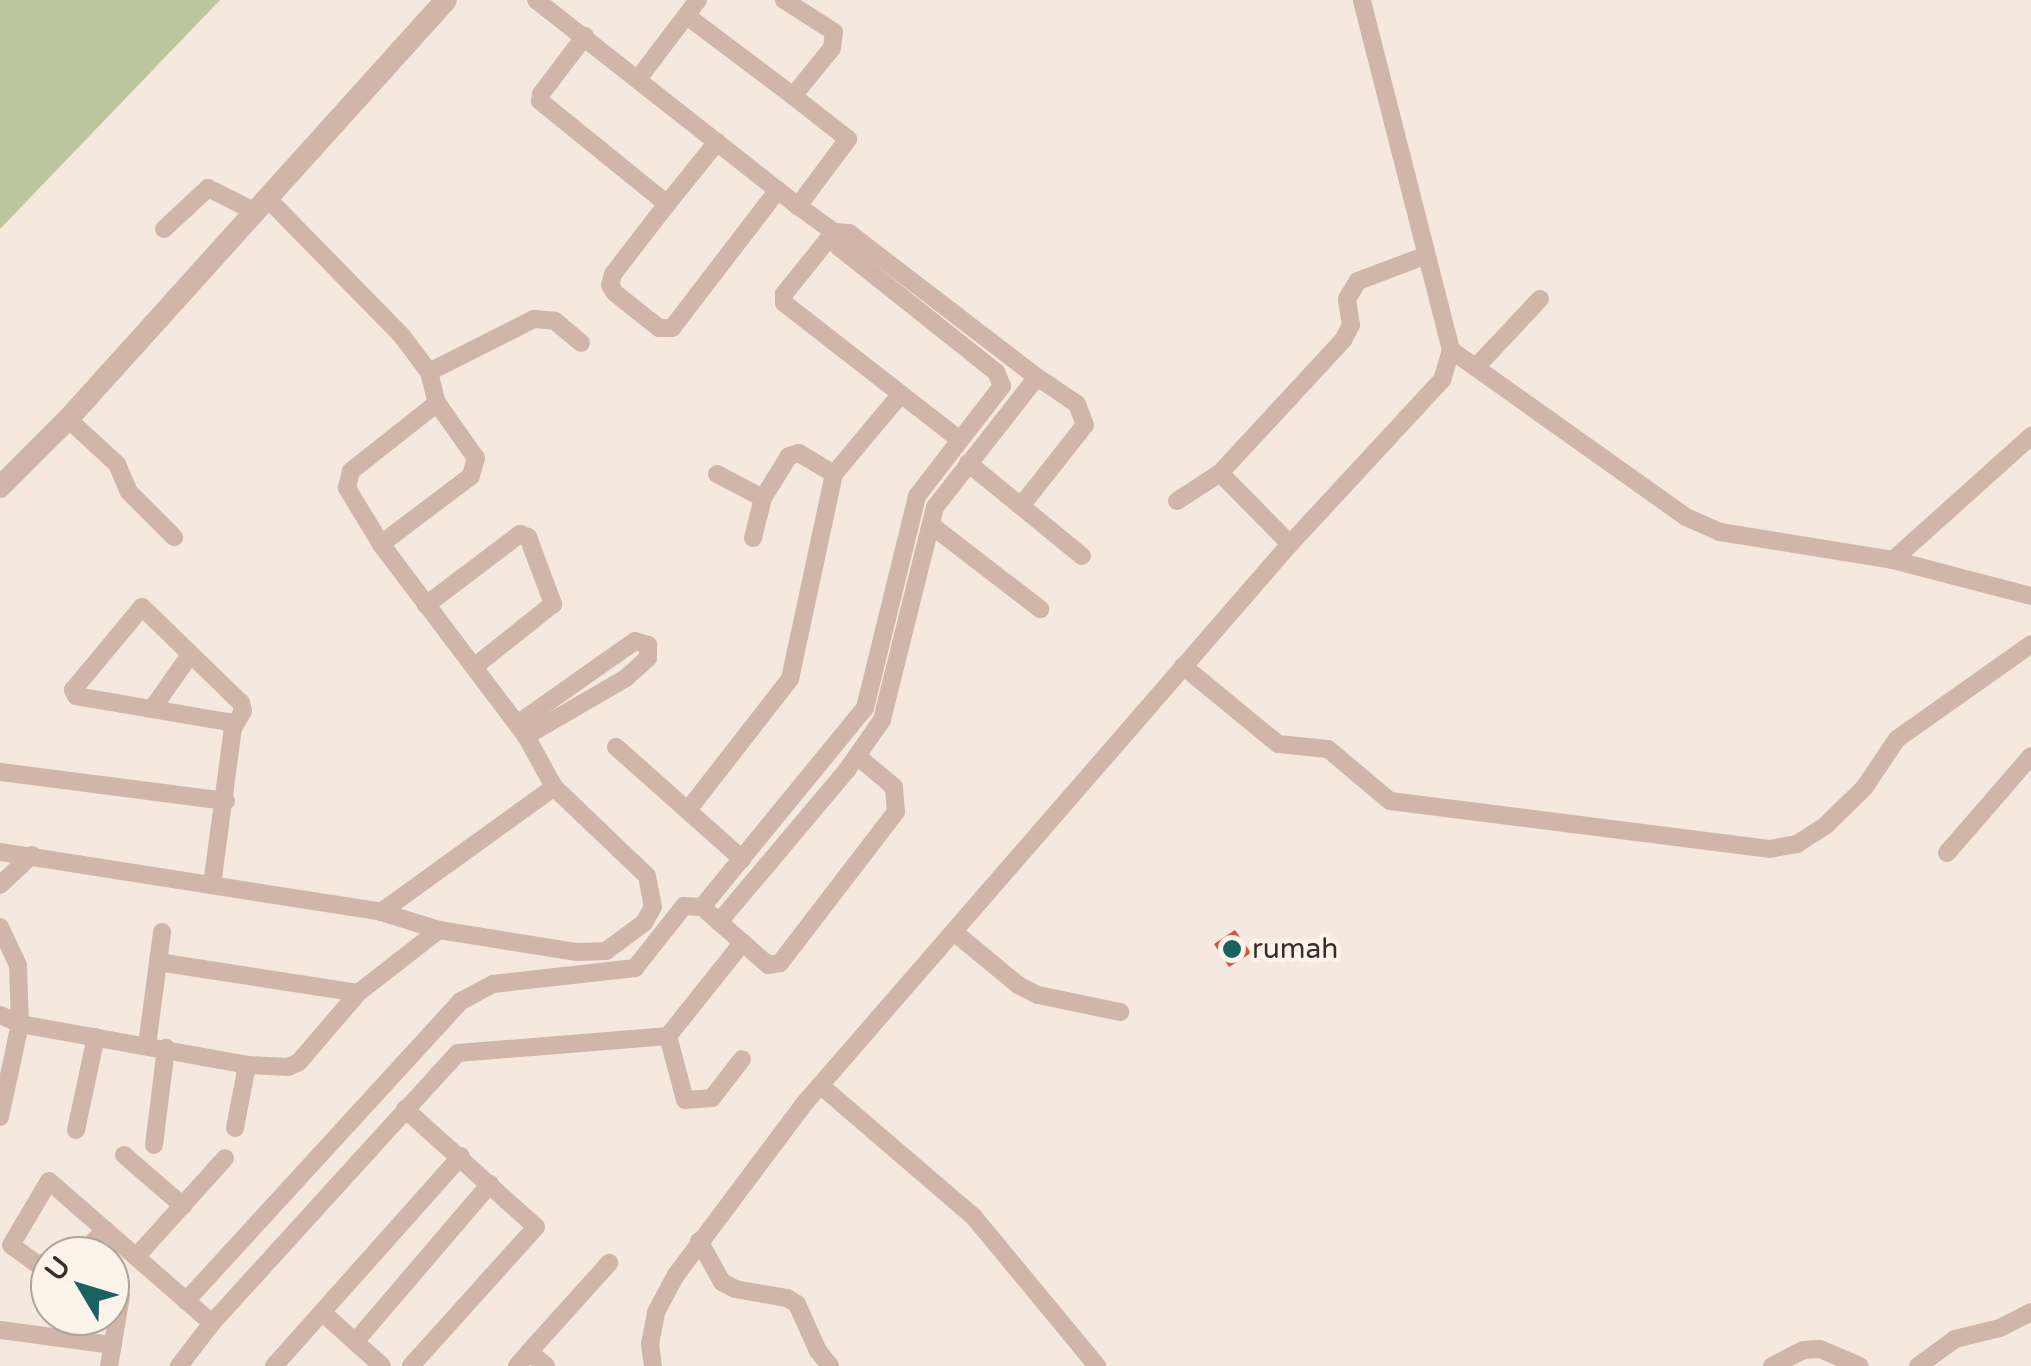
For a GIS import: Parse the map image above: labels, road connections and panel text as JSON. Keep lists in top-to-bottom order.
{
  "places": ["rumah"],
  "north": "top left"
}
